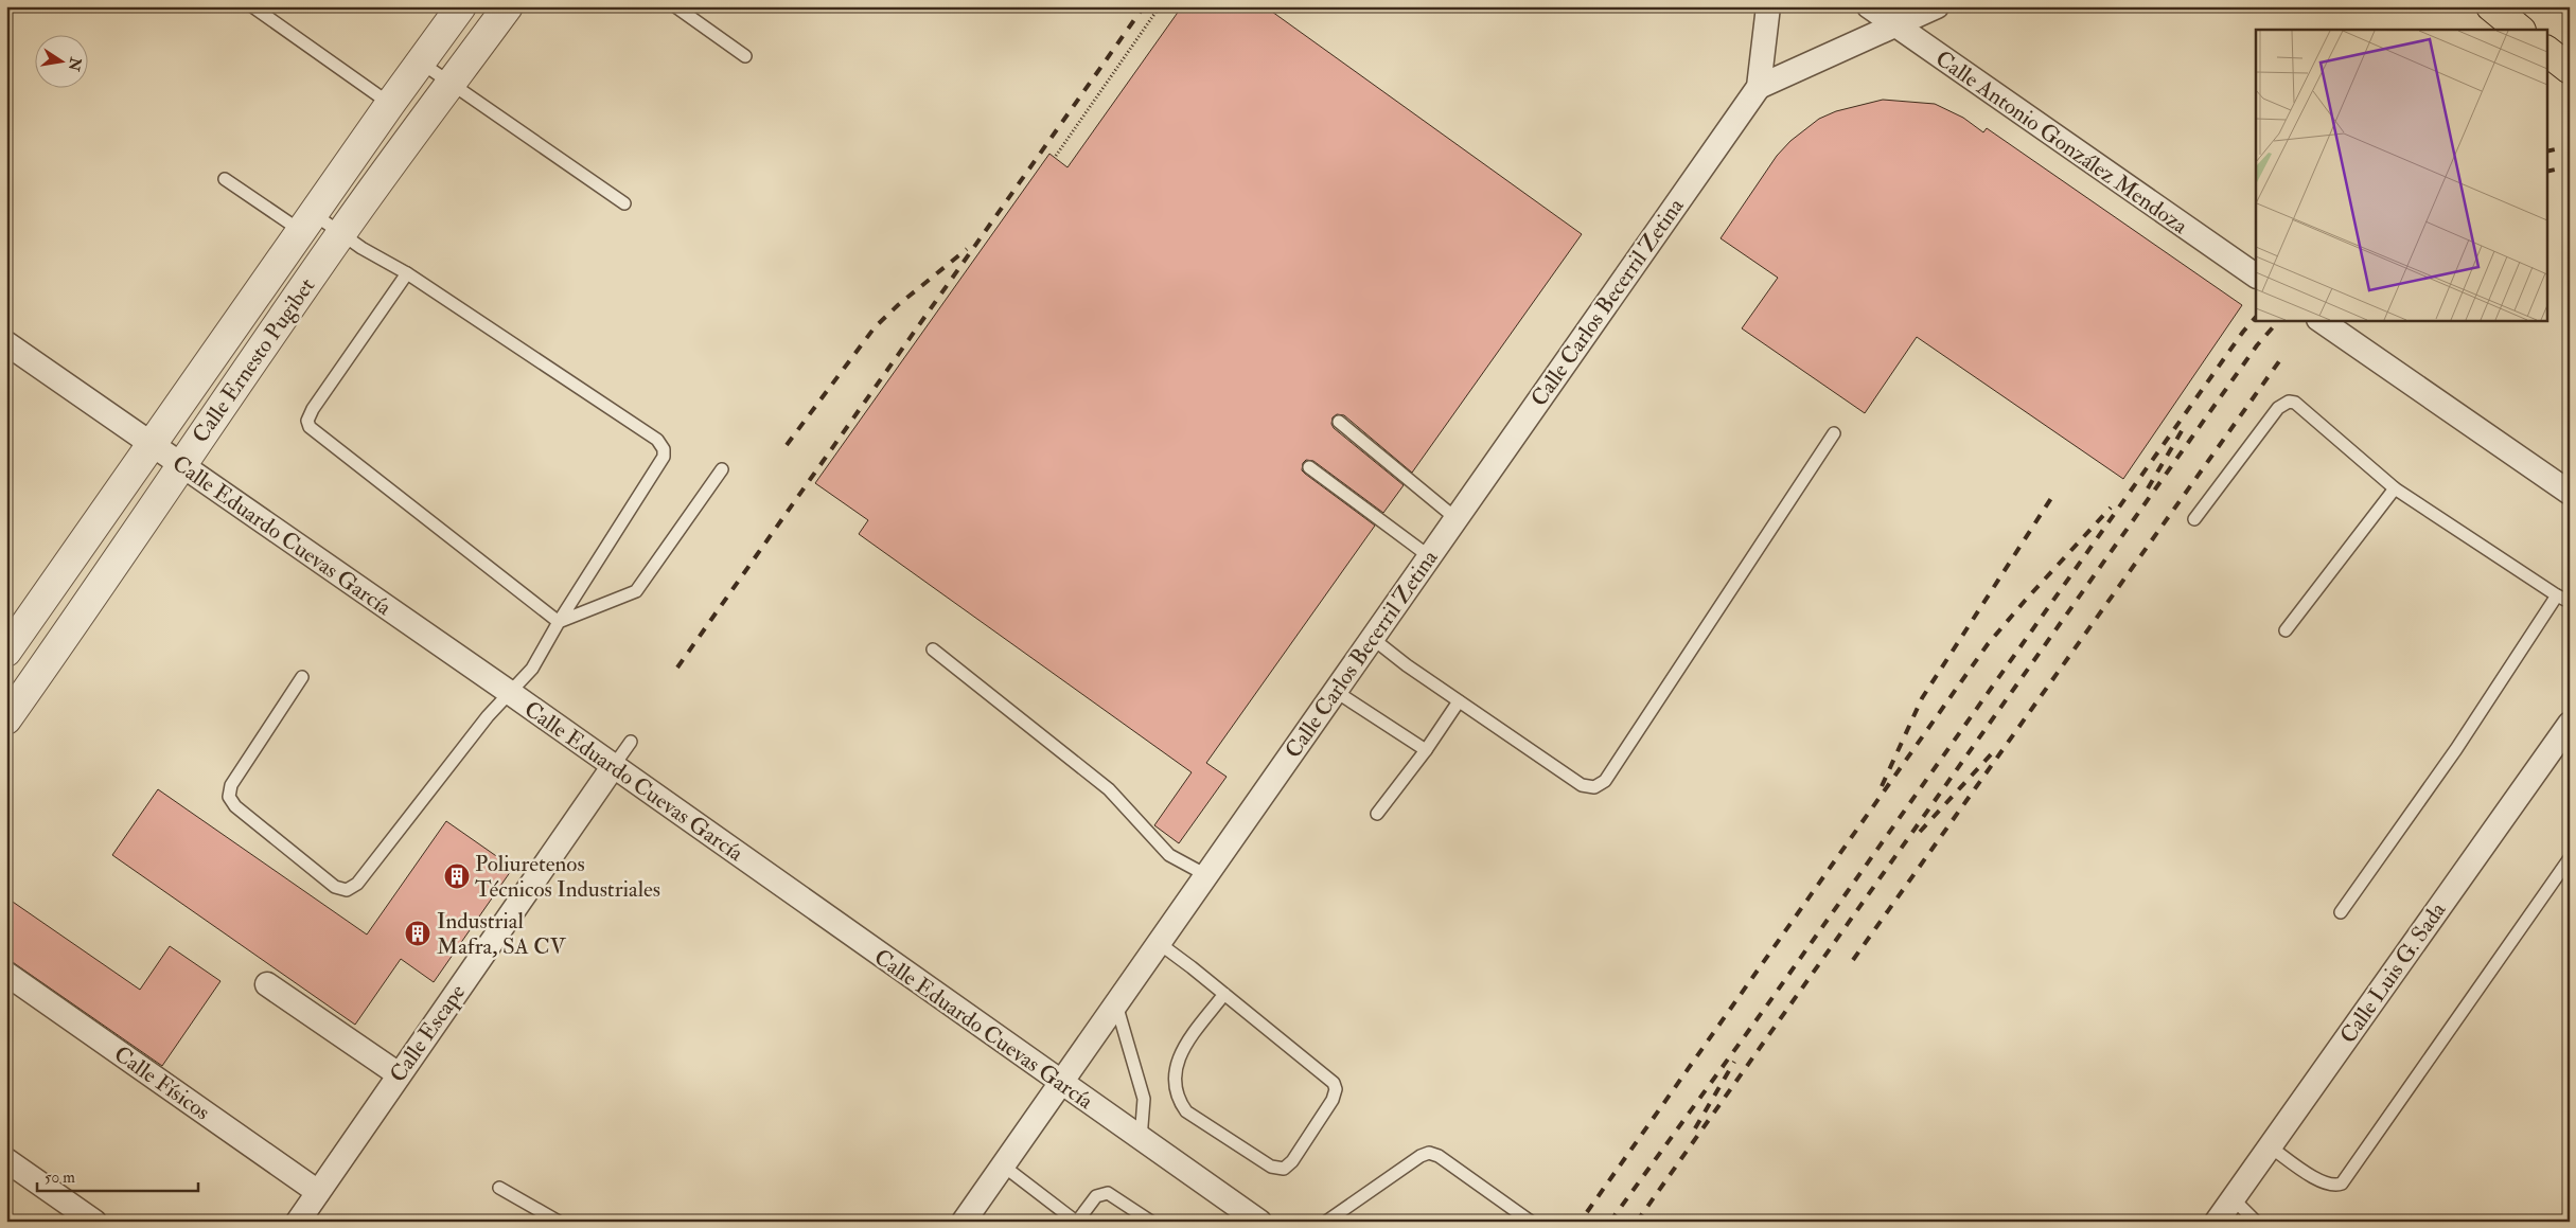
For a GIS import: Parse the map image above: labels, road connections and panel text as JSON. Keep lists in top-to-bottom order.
{
  "streets": {
    "street": [
      "Calle Antonio González Mendoza",
      "Calle Carlos Becerril Zetina",
      "Calle Ernesto Pugibet",
      "Calle Eduardo Cuevas García",
      "Calle Luis G. Sada",
      "Calle Escape",
      "Calle Físicos"
    ]
  },
  "crossings": [
    ["Calle Carlos Becerril Zetina", "Calle Eduardo Cuevas García"],
    ["Calle Ernesto Pugibet", "Calle Eduardo Cuevas García"],
    ["Calle Eduardo Cuevas García", "Calle Escape"],
    ["Calle Escape", "Calle Físicos"]
  ],
  "places": {
    "building": ["Poliuretenos Técnicos Industriales", "Industrial Mafra, SA CV"]
  },
  "scale_bar": "50 m",
  "north": "right"
}
